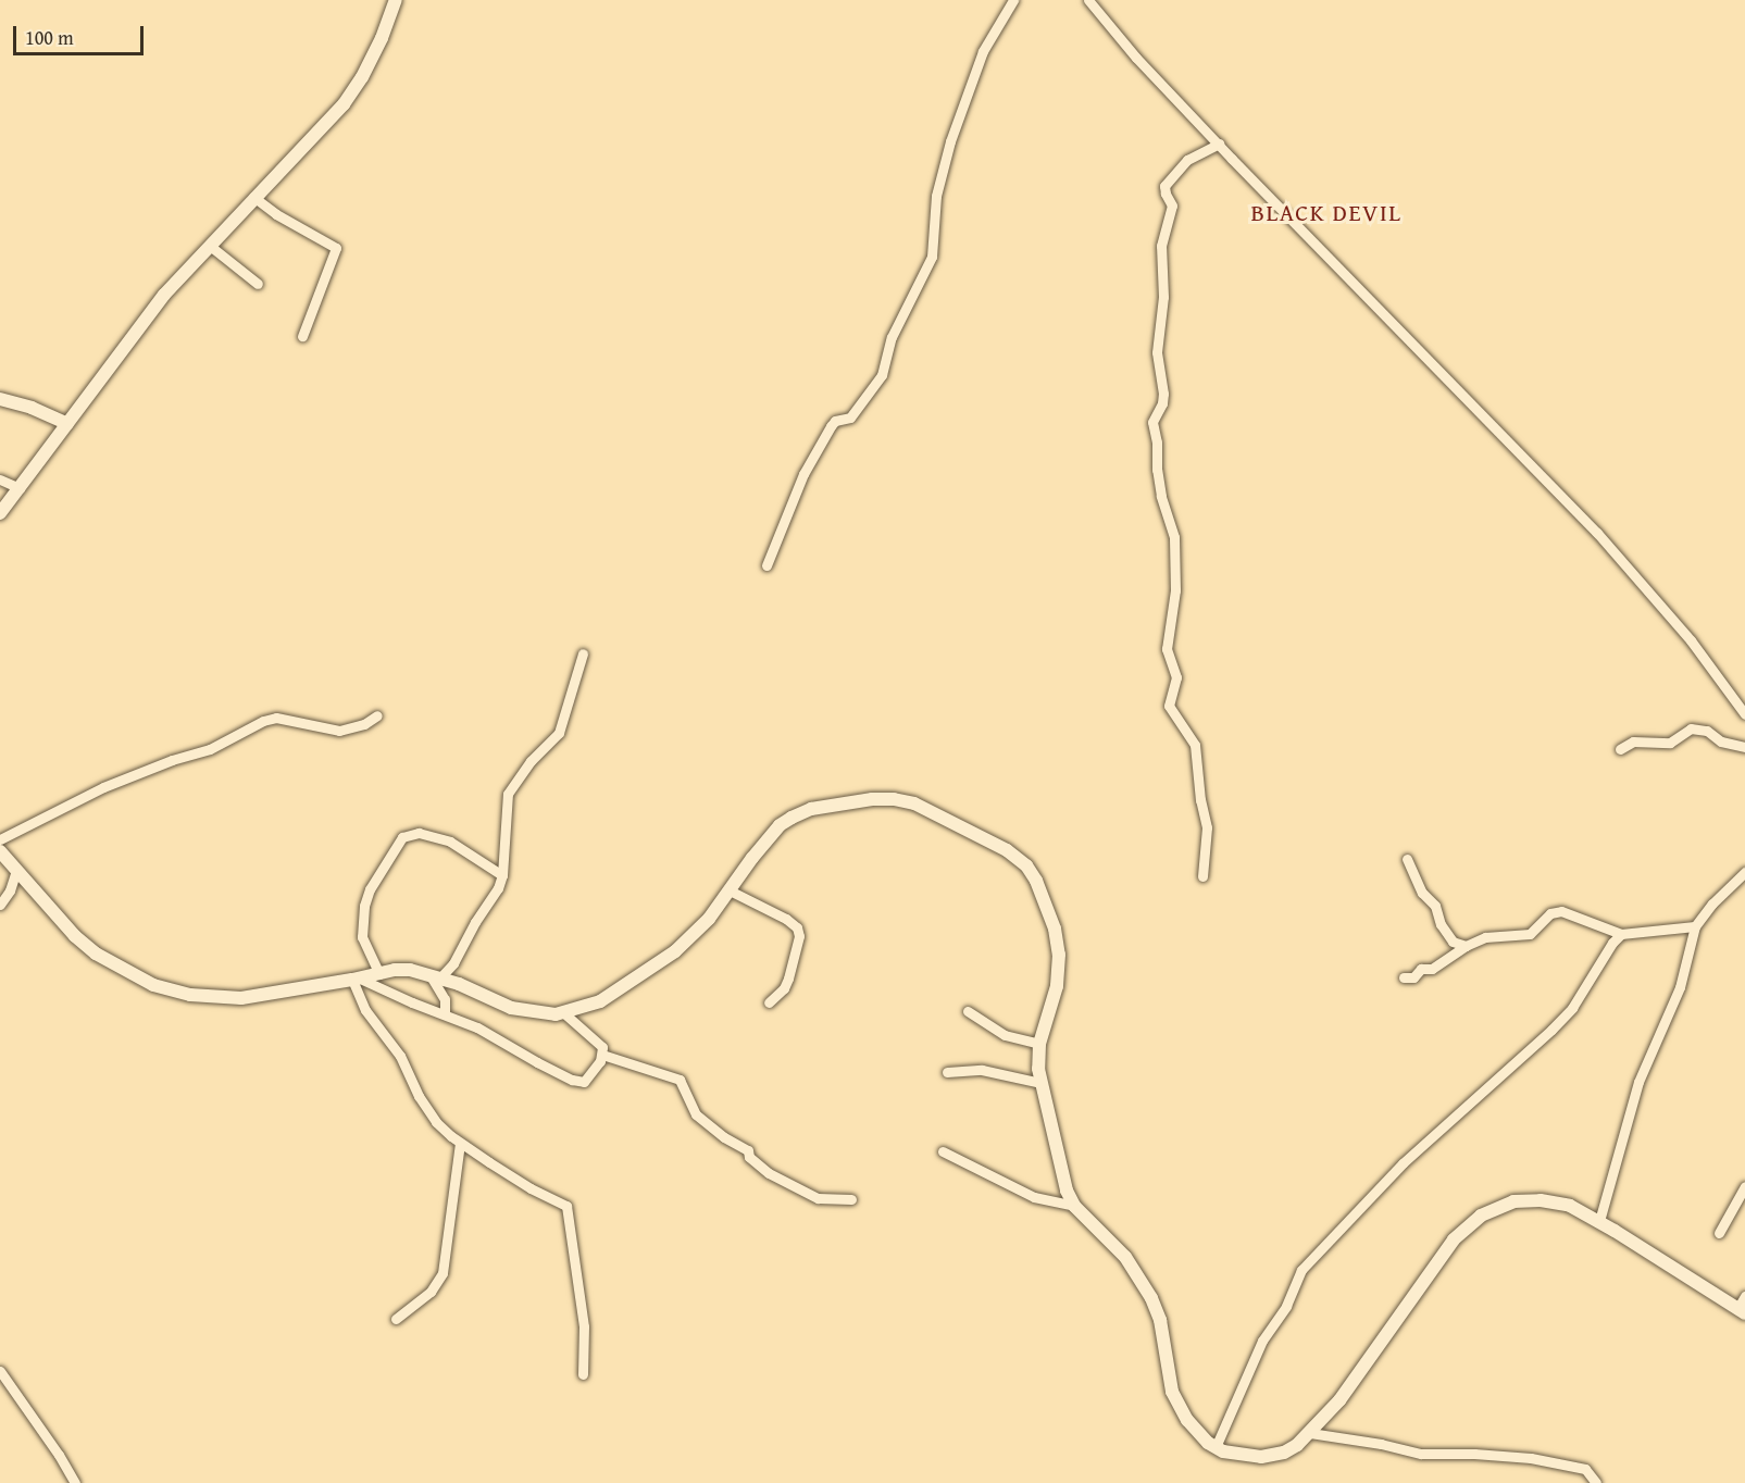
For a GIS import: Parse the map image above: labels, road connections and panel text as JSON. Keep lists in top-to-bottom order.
{
  "districts": ["BLACK DEVIL"],
  "scale_bar": "100 m"
}
